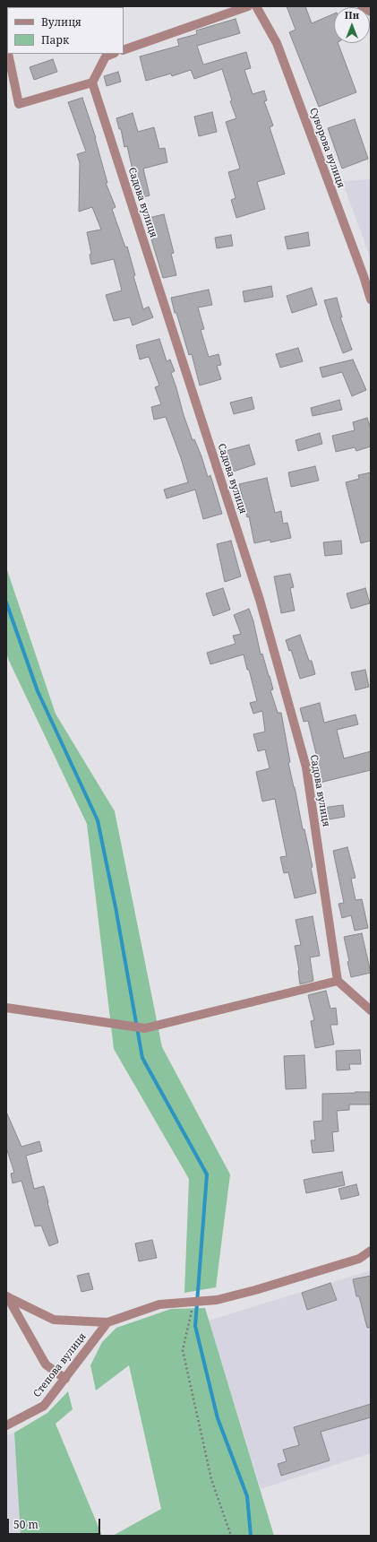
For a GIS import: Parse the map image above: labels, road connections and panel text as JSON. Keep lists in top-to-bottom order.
{
  "streets": {
    "street": ["Суворова вулиця", "Садова вулиця", "Степова вулиця"]
  },
  "legend": ["Вулиця", "Парк"],
  "scale_bar": "50 m",
  "north": "top"
}
